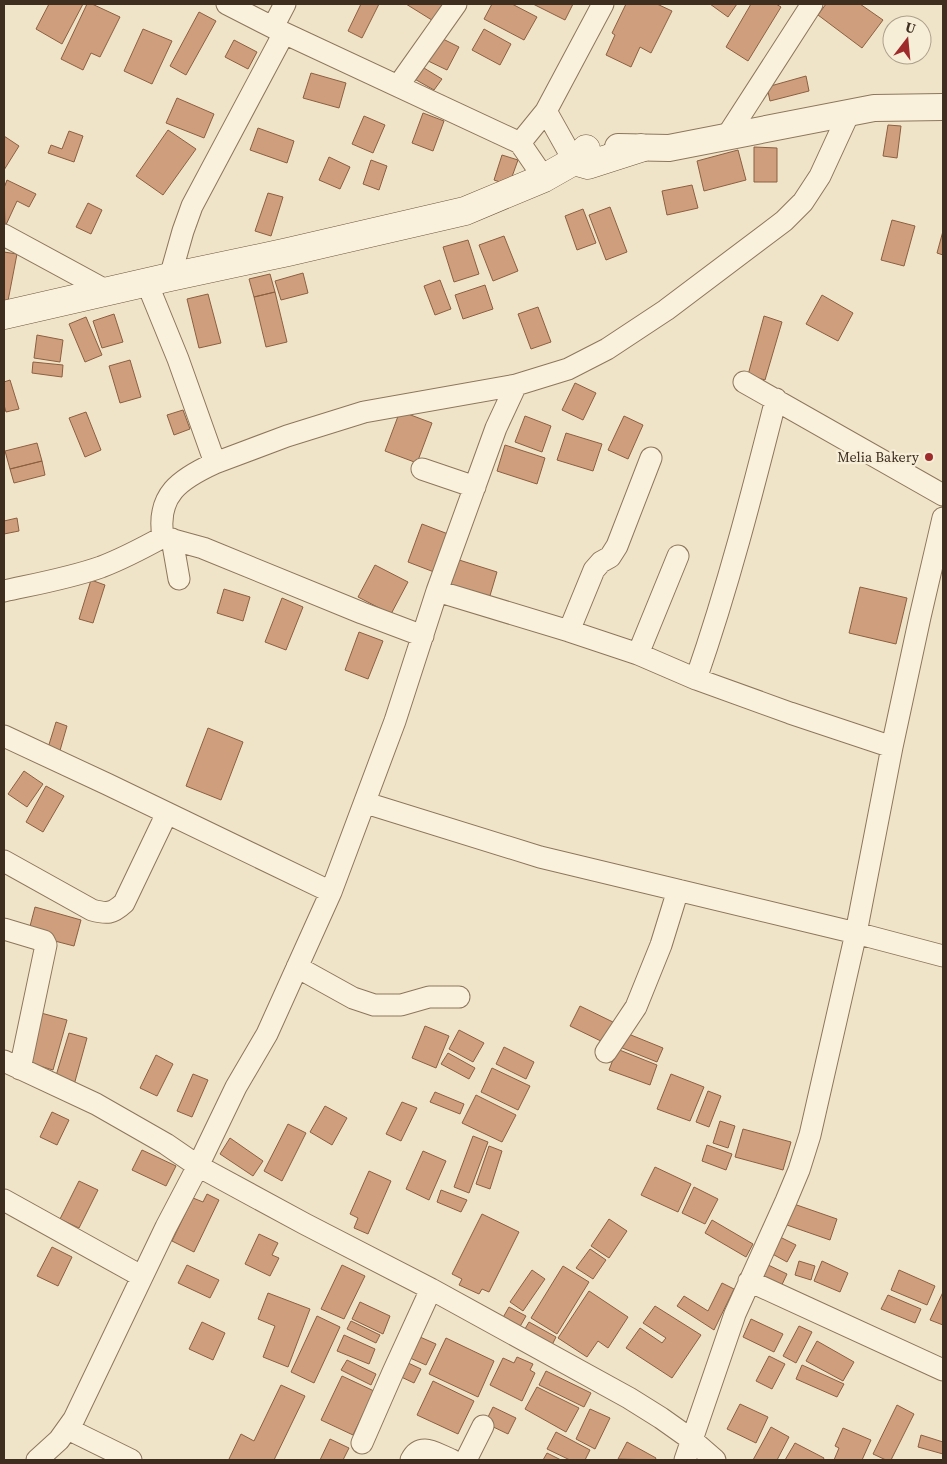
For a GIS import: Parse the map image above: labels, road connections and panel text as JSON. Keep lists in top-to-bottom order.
{
  "places": ["Melia Bakery"],
  "north": "top"
}
